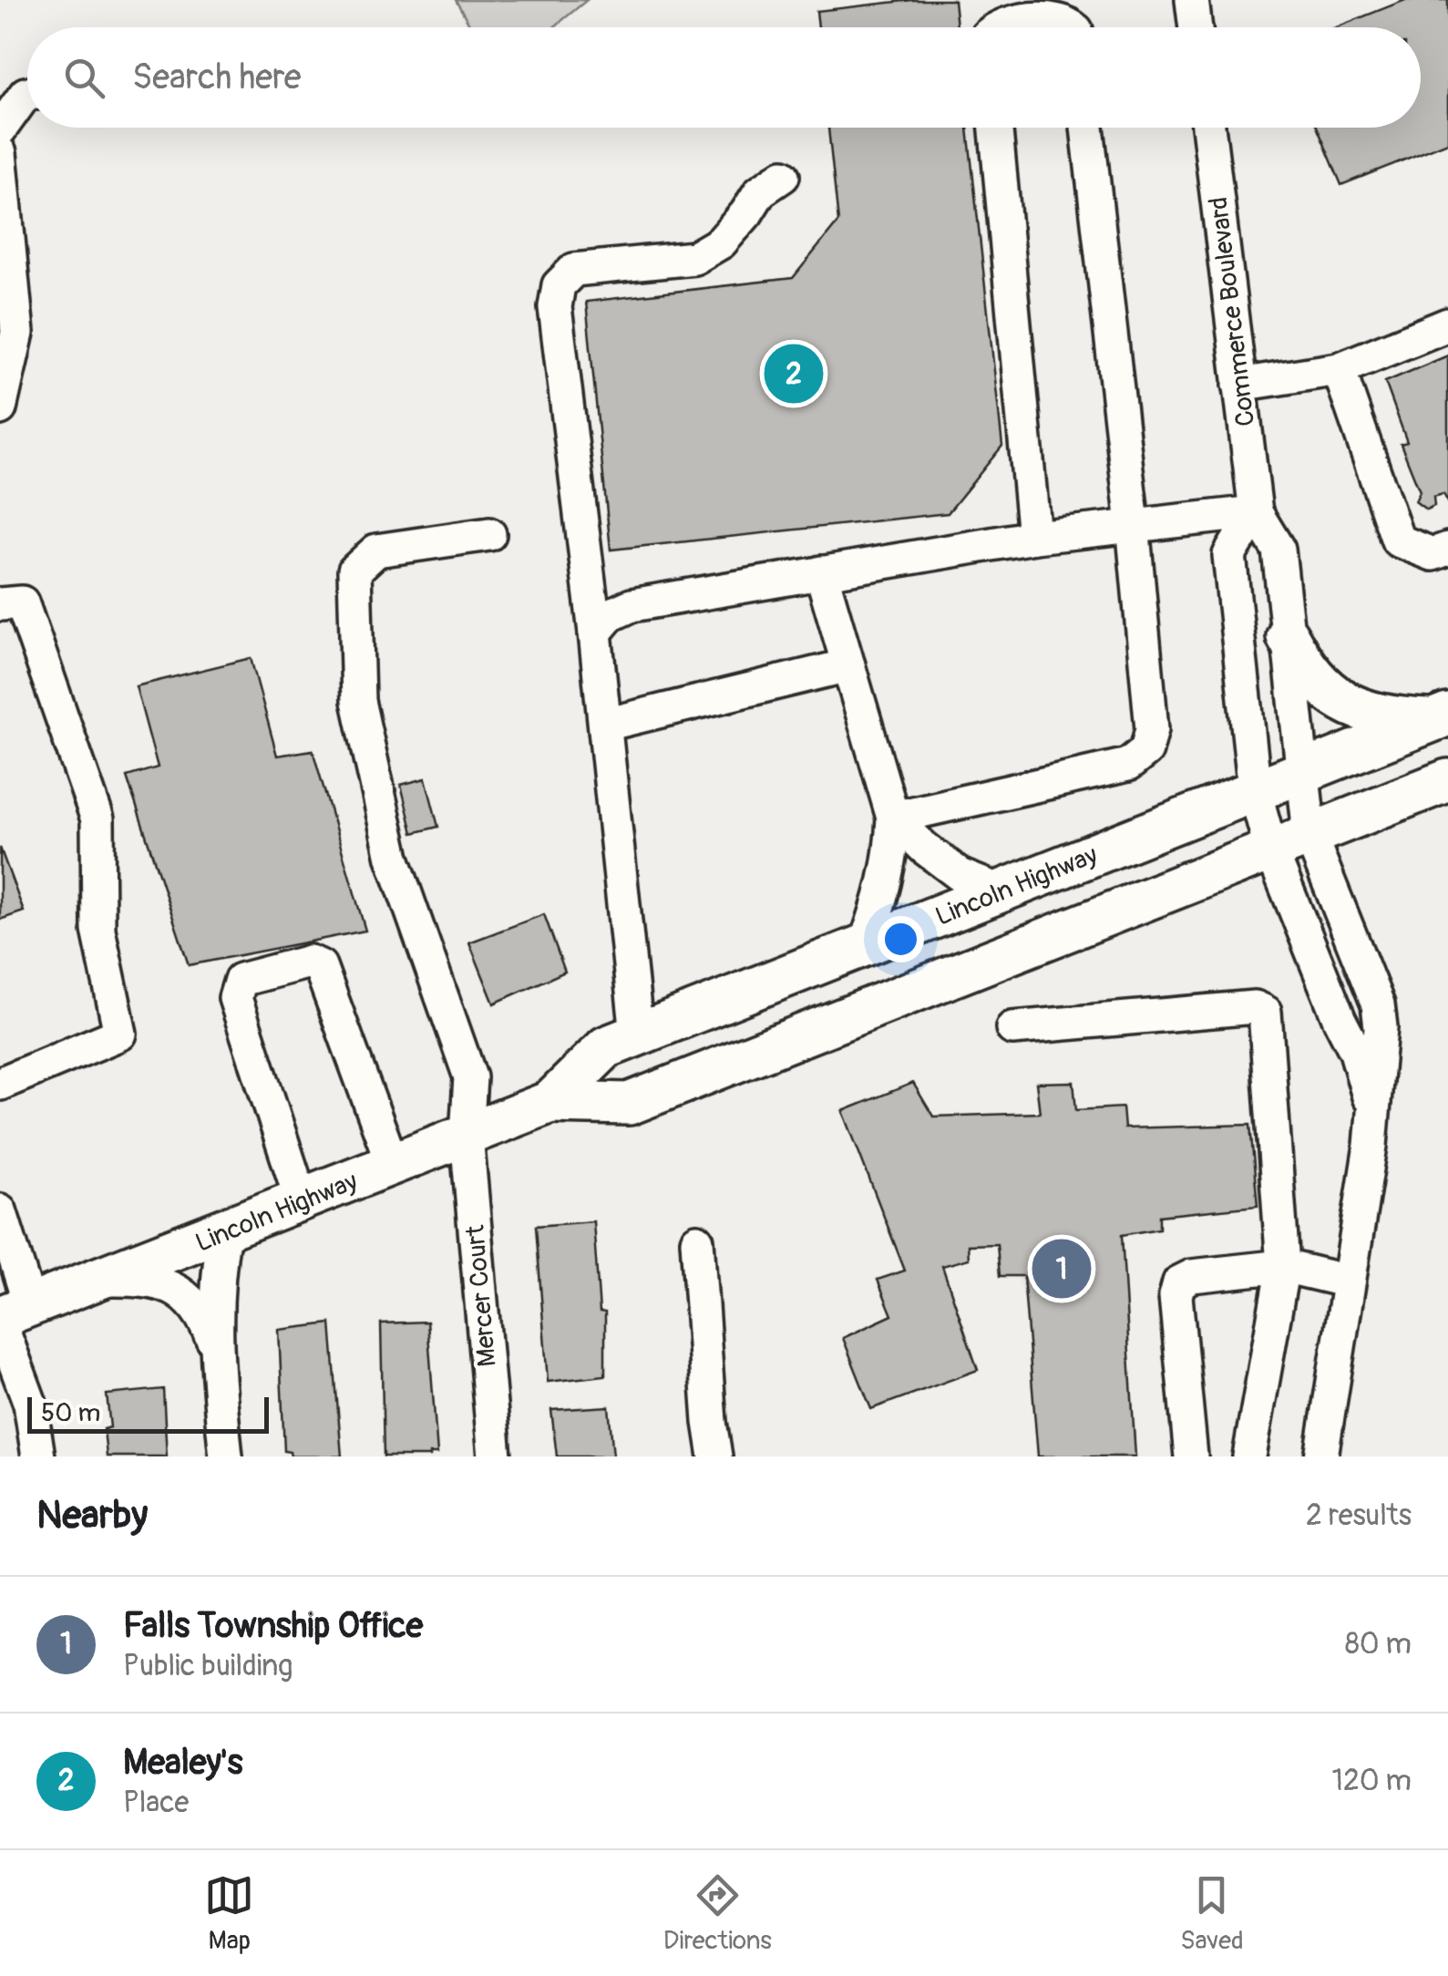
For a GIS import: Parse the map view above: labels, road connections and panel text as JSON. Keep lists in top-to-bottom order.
{
  "streets": {
    "main road": ["Lincoln Highway"],
    "street": ["Commerce Boulevard", "Mercer Court"]
  },
  "crossings": [
    ["Commerce Boulevard", "Lincoln Highway"],
    ["Lincoln Highway", "Mercer Court"]
  ],
  "scale_bar": "50 m",
  "page": {
    "search": "Search here",
    "pins": ["2", "1"],
    "scale": "50 m",
    "heading": ["Nearby", "2 results"],
    "list": [
      {
        "mark": "1",
        "name": "Falls Township Office",
        "note": "Public building",
        "value": "80 m"
      },
      {
        "mark": "2",
        "name": "Mealey's",
        "note": "Place",
        "value": "120 m"
      }
    ],
    "nav": ["Map", "Directions", "Saved"]
  }
}
